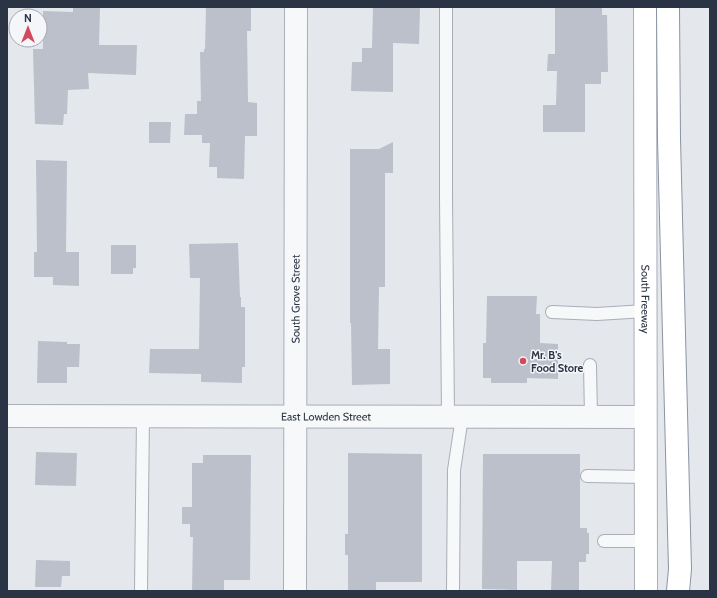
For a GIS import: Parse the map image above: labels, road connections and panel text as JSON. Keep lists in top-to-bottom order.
{
  "streets": {
    "main road": ["South Freeway"],
    "street": ["South Grove Street", "East Lowden Street"]
  },
  "crossings": [
    ["South Grove Street", "East Lowden Street"],
    ["South Freeway", "East Lowden Street"]
  ],
  "places": ["Mr. B's Food Store"],
  "north": "top"
}
